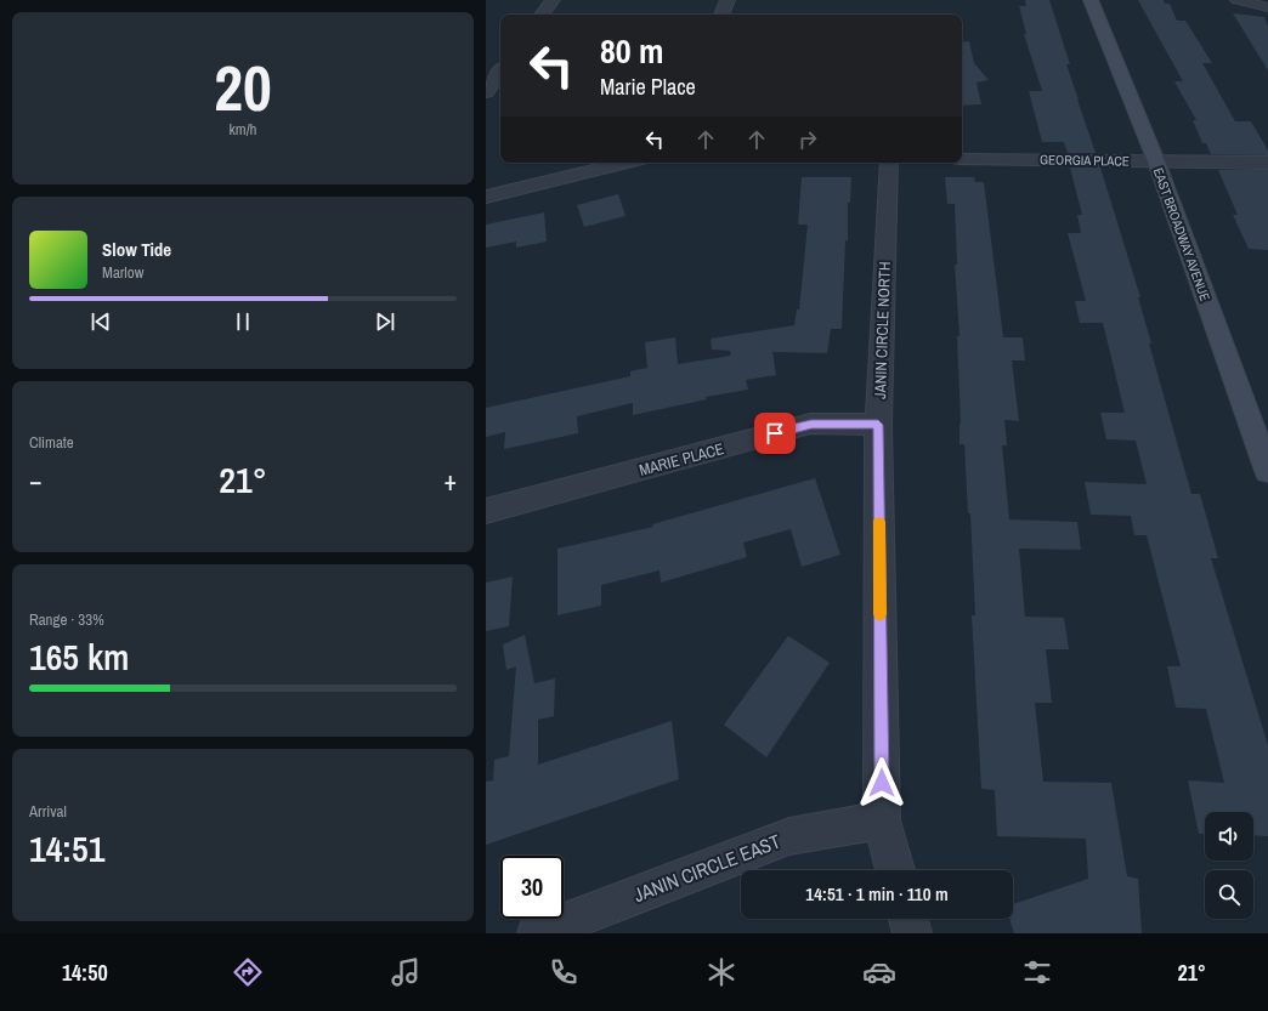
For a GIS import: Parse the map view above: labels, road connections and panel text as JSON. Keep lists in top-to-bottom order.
{
  "streets": {
    "street": [
      "GEORGIA PLACE",
      "EAST BROADWAY AVENUE",
      "JANIN CIRCLE NORTH",
      "MARIE PLACE",
      "JANIN CIRCLE EAST"
    ]
  },
  "crossings": [
    ["GEORGIA PLACE", "EAST BROADWAY AVENUE"],
    ["JANIN CIRCLE NORTH", "MARIE PLACE"],
    ["JANIN CIRCLE NORTH", "JANIN CIRCLE EAST"]
  ],
  "page": {
    "tile": [
      ["20", "km/h"],
      "Climate",
      ["Range · 33%", "165 km"],
      ["Arrival", "14:51"]
    ],
    "turn": ["80 m", "Marie Place"],
    "song": ["Slow Tide", "Marlow"],
    "heat": ["−", "21°", "+"],
    "limit": "30",
    "trip": "14:51 · 1 min · 110 m",
    "tabs": ["14:50", "21°"]
  }
}
